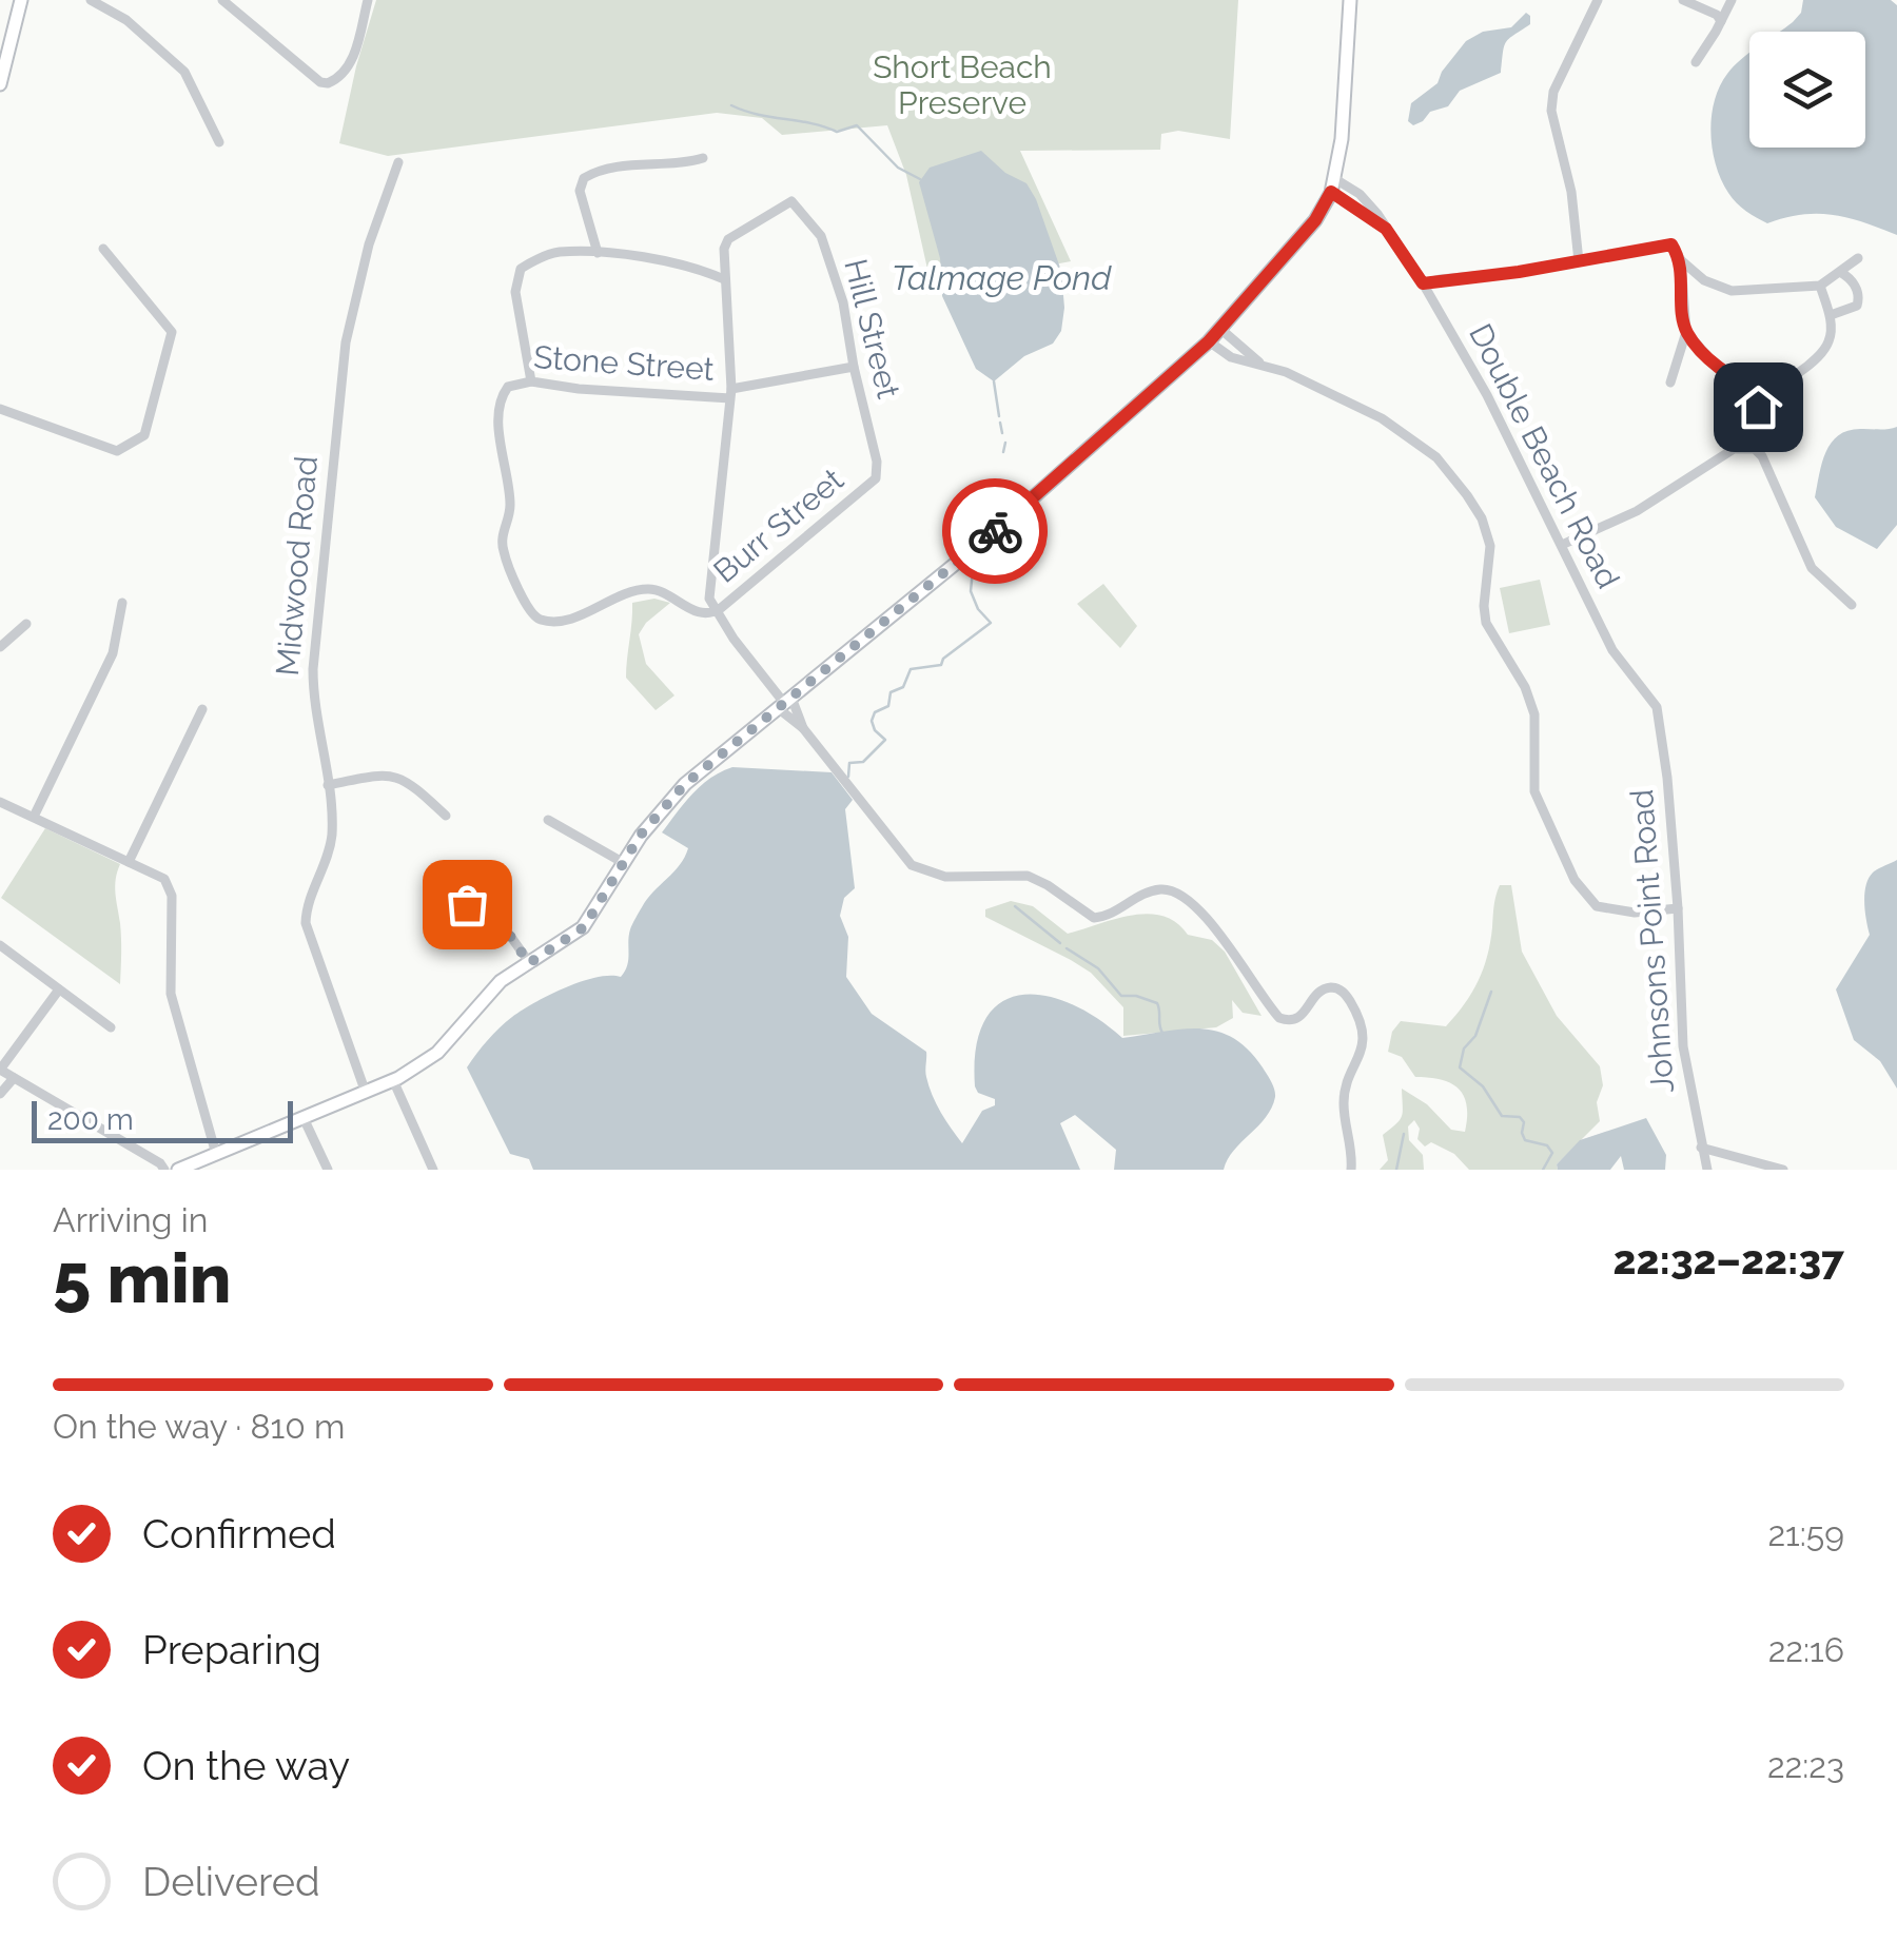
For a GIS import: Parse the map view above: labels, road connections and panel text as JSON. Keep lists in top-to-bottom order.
{
  "streets": {
    "street": [
      "Hill Street",
      "Stone Street",
      "Double Beach Road",
      "Burr Street",
      "Midwood Road",
      "Johnsons Point Road"
    ]
  },
  "crossings": [
    ["Hill Street", "Stone Street"],
    ["Hill Street", "Burr Street"],
    ["Stone Street", "Burr Street"],
    ["Double Beach Road", "Johnsons Point Road"]
  ],
  "water": ["Talmage Pond"],
  "parks": ["Short Beach Preserve"],
  "scale_bar": "200 m",
  "page": {
    "scale": "200 m",
    "heading": ["5 min", "Arriving in", "22:32–22:37"],
    "bar": "On the way · 810 m",
    "list": [
      ["Confirmed", "21:59"],
      ["Preparing", "22:16"],
      ["On the way", "22:23"],
      "Delivered"
    ]
  }
}
